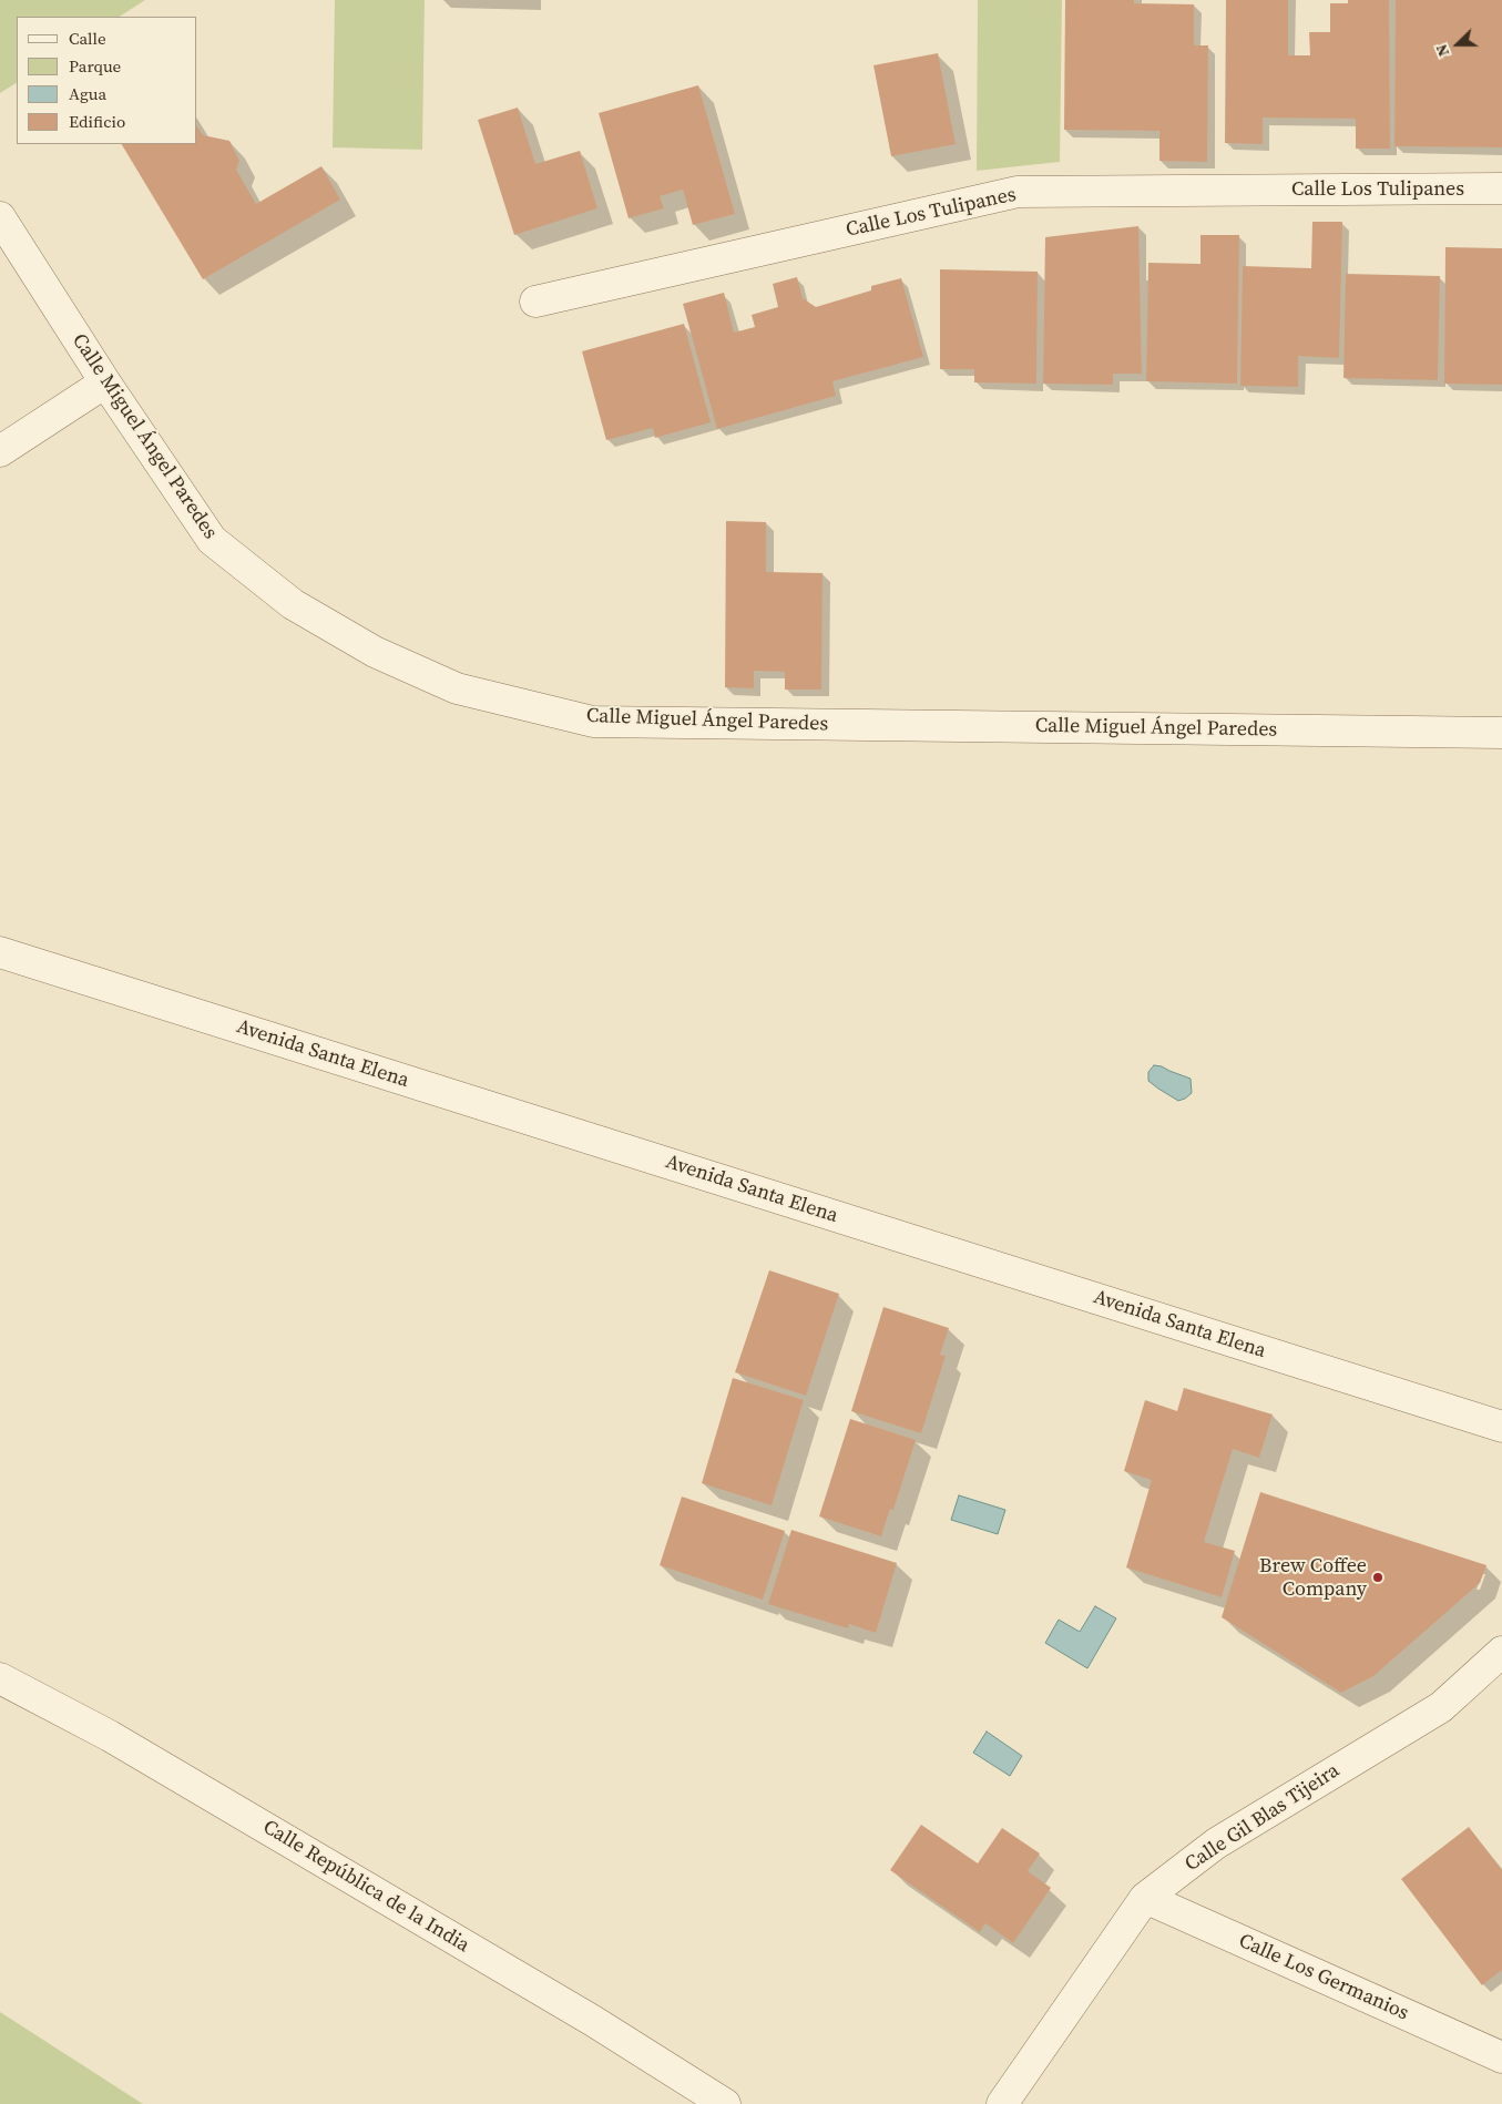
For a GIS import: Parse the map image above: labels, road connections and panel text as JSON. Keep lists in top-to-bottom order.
{
  "streets": {
    "street": [
      "Calle Los Tulipanes",
      "Calle Miguel Ángel Paredes",
      "Avenida Santa Elena",
      "Calle Gil Blas Tijeira",
      "Calle República de la India",
      "Calle Los Germanios"
    ]
  },
  "crossings": [
    ["Calle Gil Blas Tijeira", "Calle Los Germanios"]
  ],
  "places": ["Brew Coffee Company"],
  "legend": [
    "Calle",
    "Parque",
    "Agua",
    "Edificio"
  ],
  "north": "left"
}
